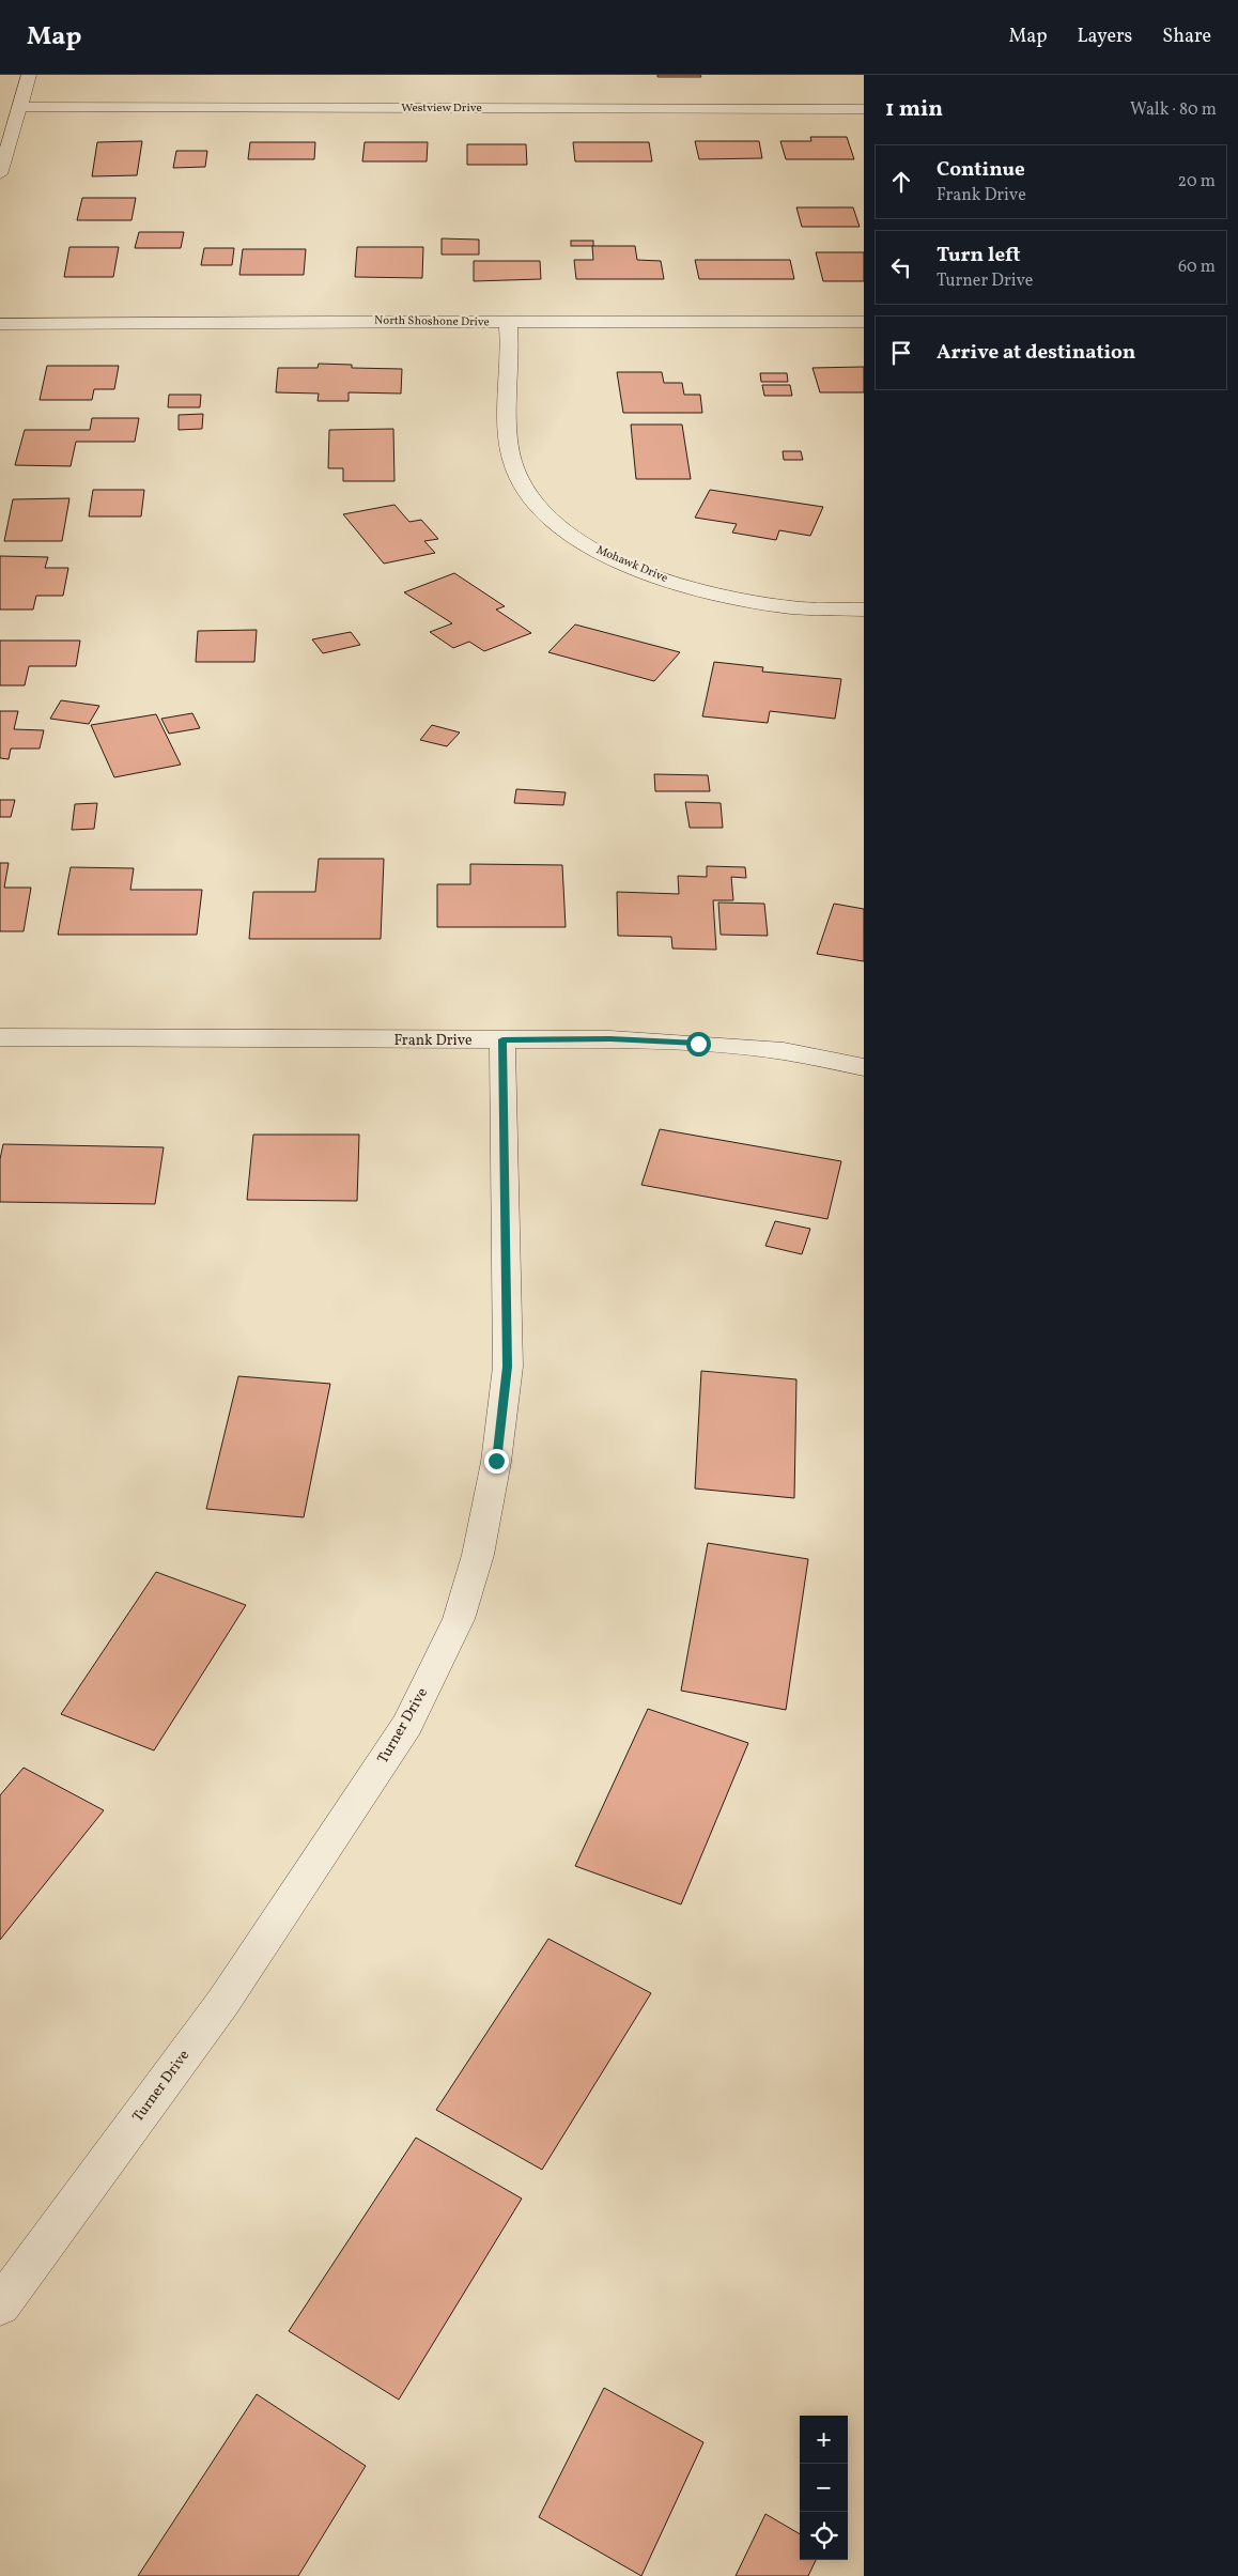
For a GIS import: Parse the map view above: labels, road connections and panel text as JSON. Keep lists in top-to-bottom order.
{
  "streets": {
    "street": [
      "Westview Drive",
      "North Shoshone Drive",
      "Mohawk Drive",
      "Frank Drive",
      "Turner Drive"
    ]
  },
  "crossings": [
    ["North Shoshone Drive", "Mohawk Drive"],
    ["Frank Drive", "Turner Drive"]
  ],
  "page": {
    "header": "Map",
    "nav": ["Map", "Layers", "Share"],
    "heading": ["1 min", "Walk · 80 m"],
    "list": [
      ["Continue", "Frank Drive", "20 m"],
      ["Turn left", "Turner Drive", "60 m"],
      "Arrive at destination"
    ],
    "map_buttons": ["+", "−"]
  }
}
